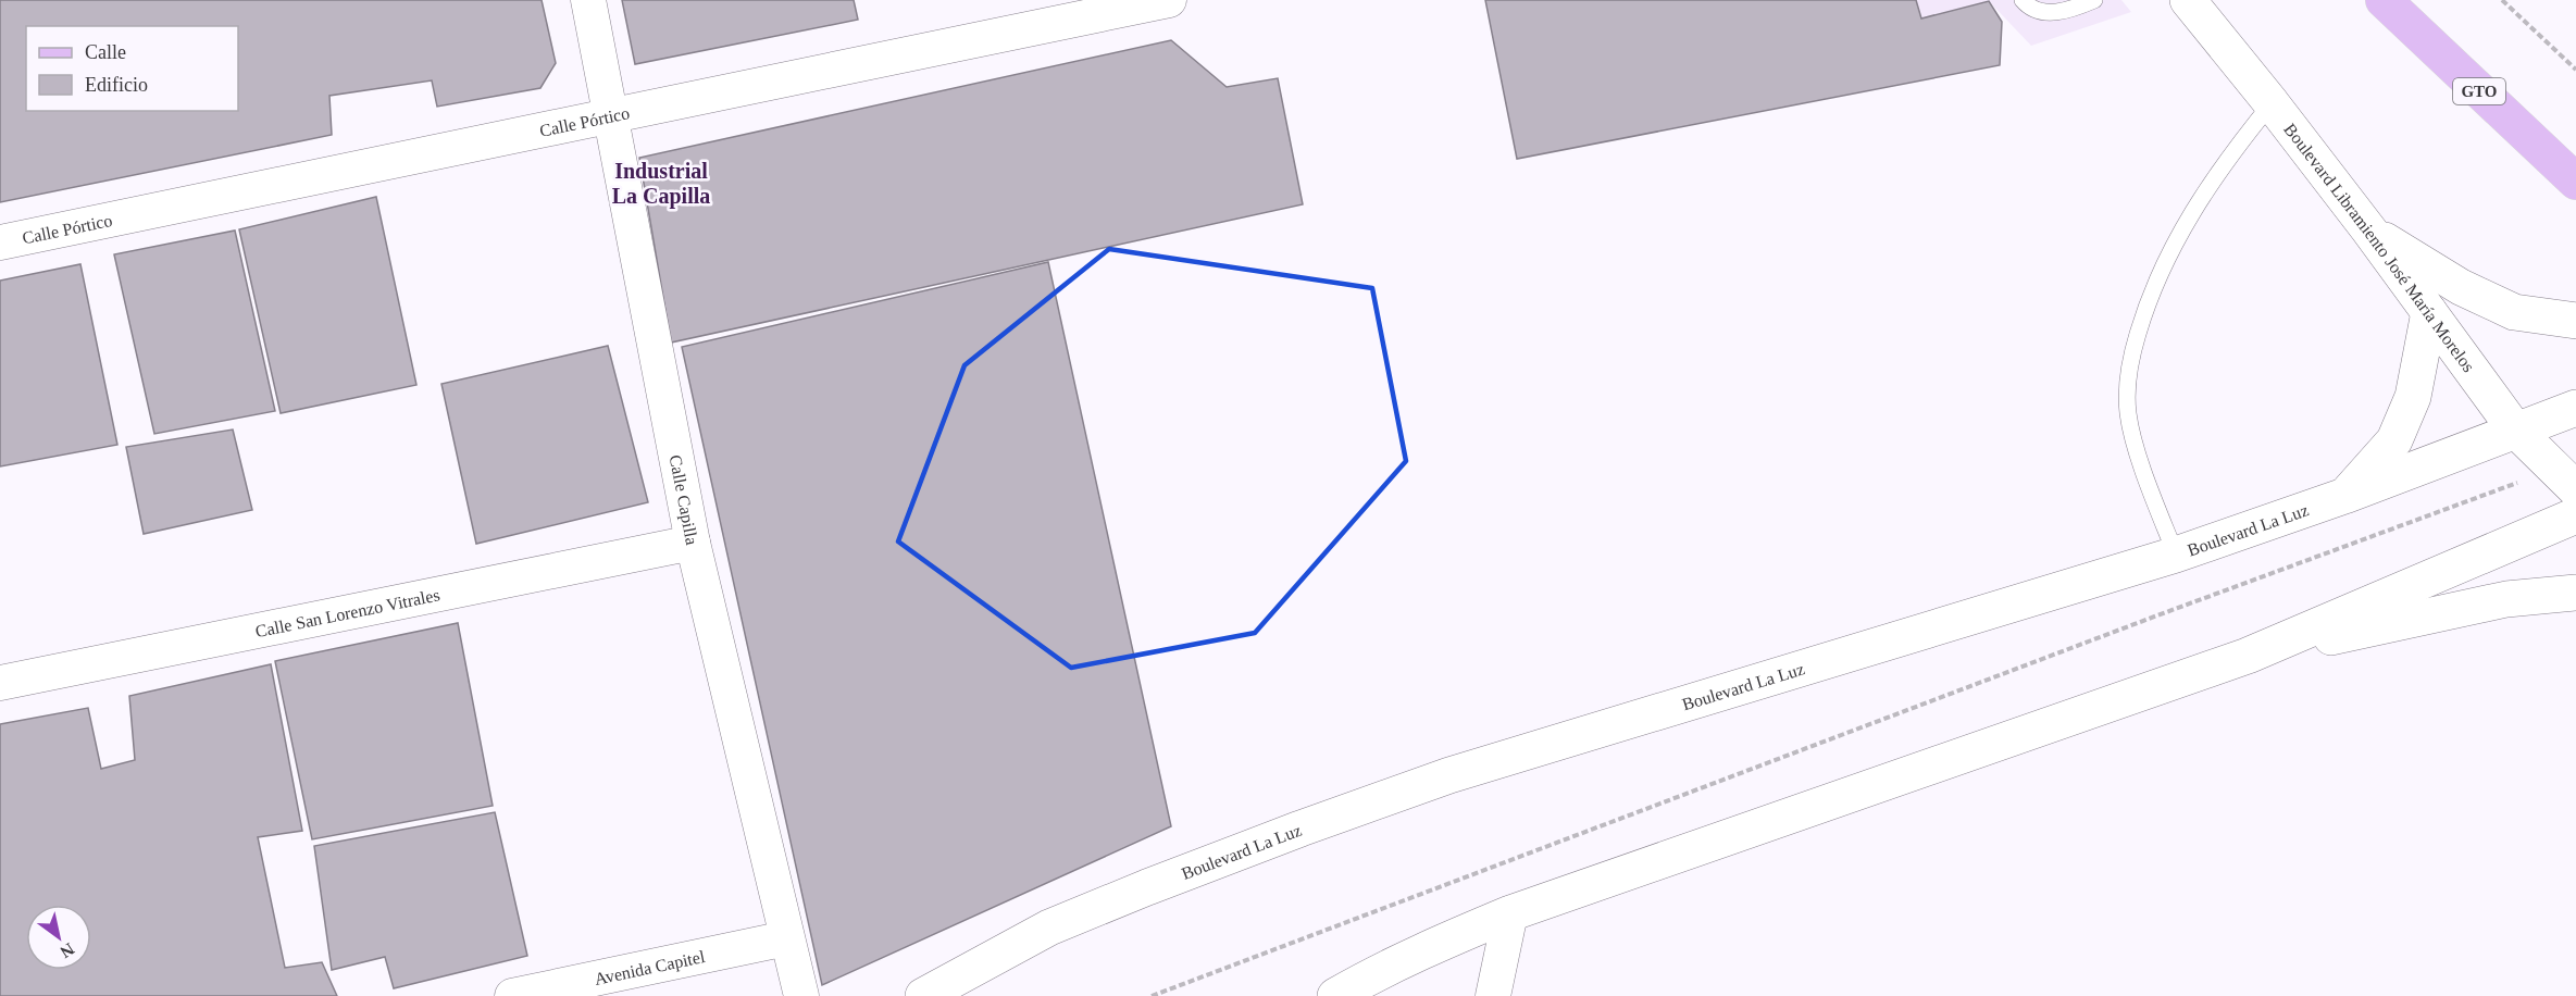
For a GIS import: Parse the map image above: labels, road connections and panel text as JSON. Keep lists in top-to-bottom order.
{
  "streets": {
    "main road": ["GTO", "Boulevard Libramiento José María Morelos", "Boulevard La Luz"],
    "street": [
      "Calle Pórtico",
      "Calle Capilla",
      "Calle San Lorenzo Vitrales",
      "Avenida Capitel"
    ]
  },
  "crossings": [
    ["Calle Pórtico", "Calle Capilla"],
    ["Boulevard Libramiento José María Morelos", "Boulevard La Luz"],
    ["Calle Capilla", "Calle San Lorenzo Vitrales"],
    ["Calle Capilla", "Avenida Capitel"]
  ],
  "districts": ["Industrial La Capilla"],
  "legend": ["Calle", "Edificio"],
  "north": "bottom right"
}
